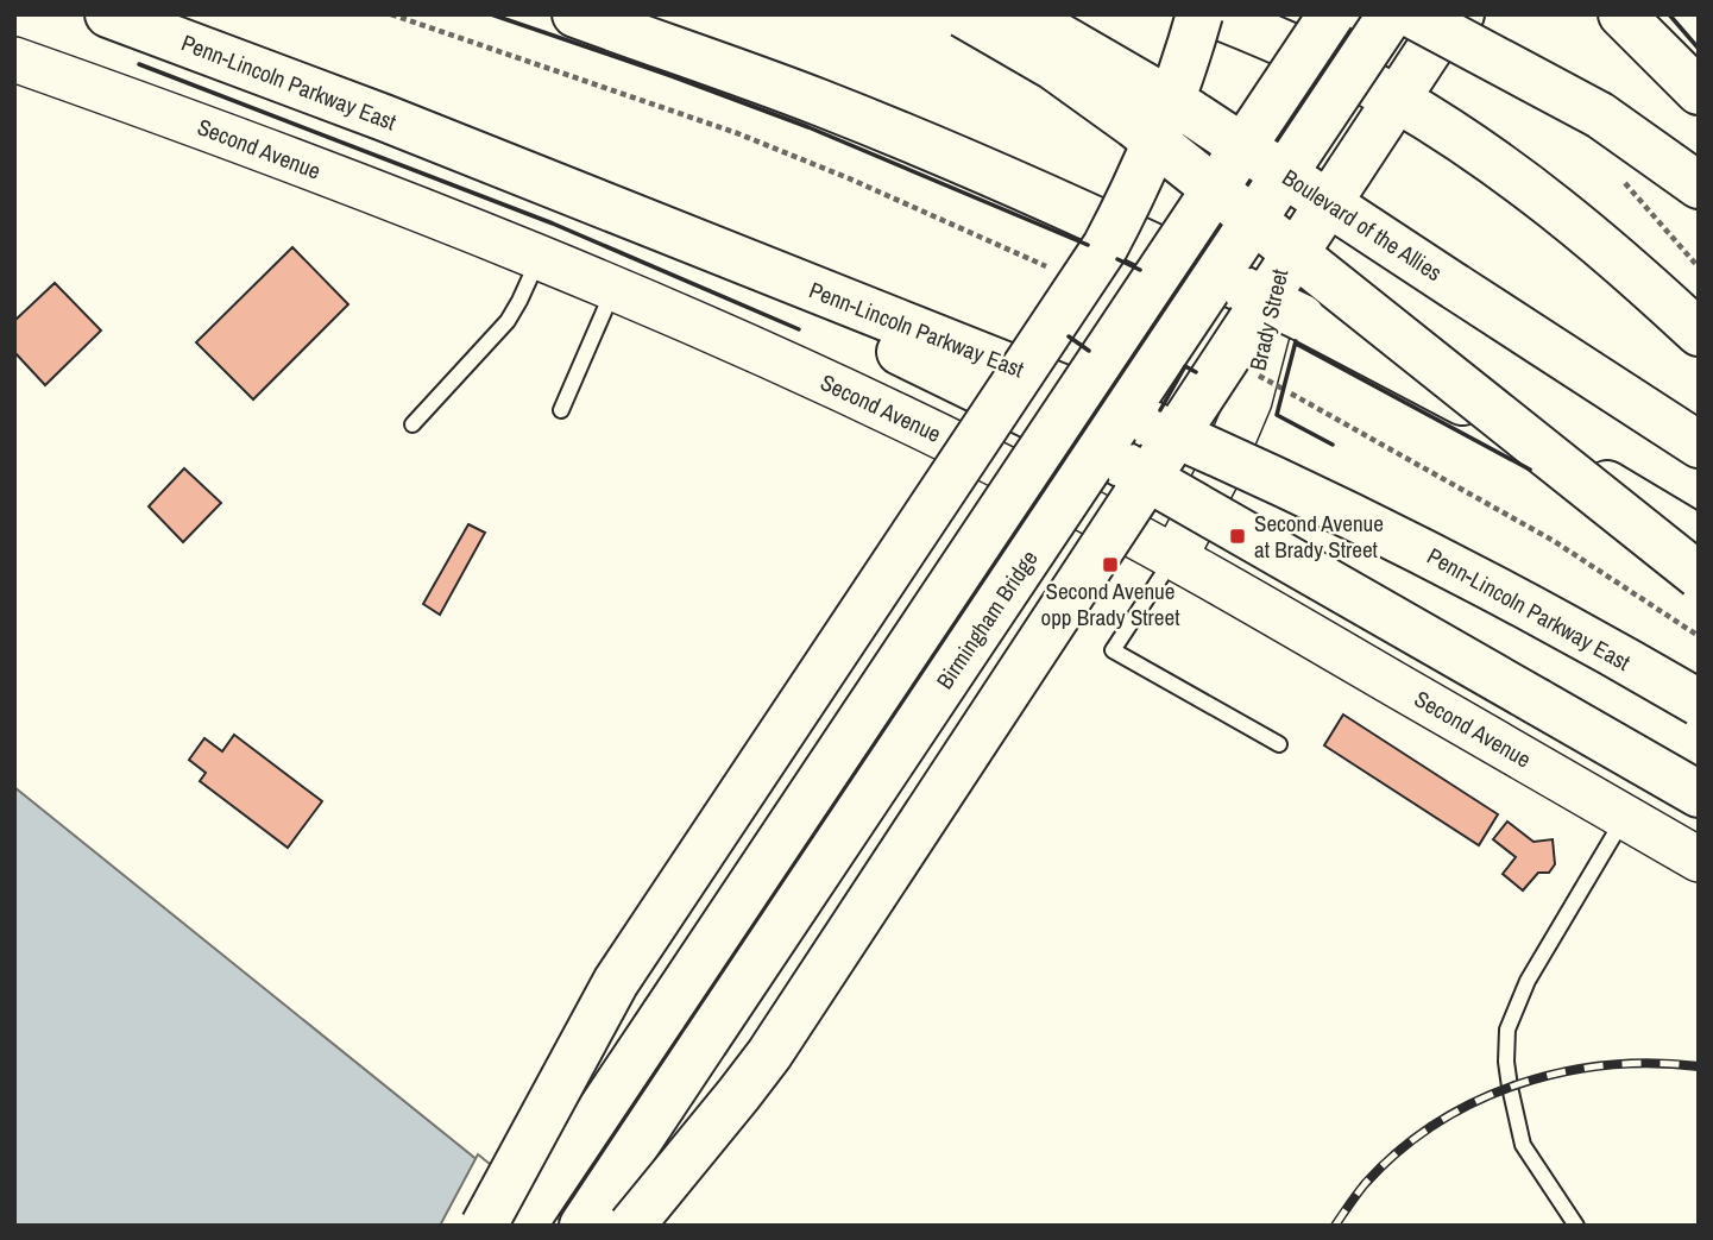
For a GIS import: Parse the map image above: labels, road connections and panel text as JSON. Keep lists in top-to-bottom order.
{
  "streets": {
    "main road": [
      "Penn-Lincoln Parkway East",
      "Second Avenue",
      "Boulevard of the Allies",
      "Brady Street",
      "Birmingham Bridge"
    ]
  },
  "crossings": [
    ["Second Avenue", "Brady Street"]
  ],
  "places": {
    "transit": ["Second Avenue at Brady Street", "Second Avenue opp Brady Street"]
  }
}
